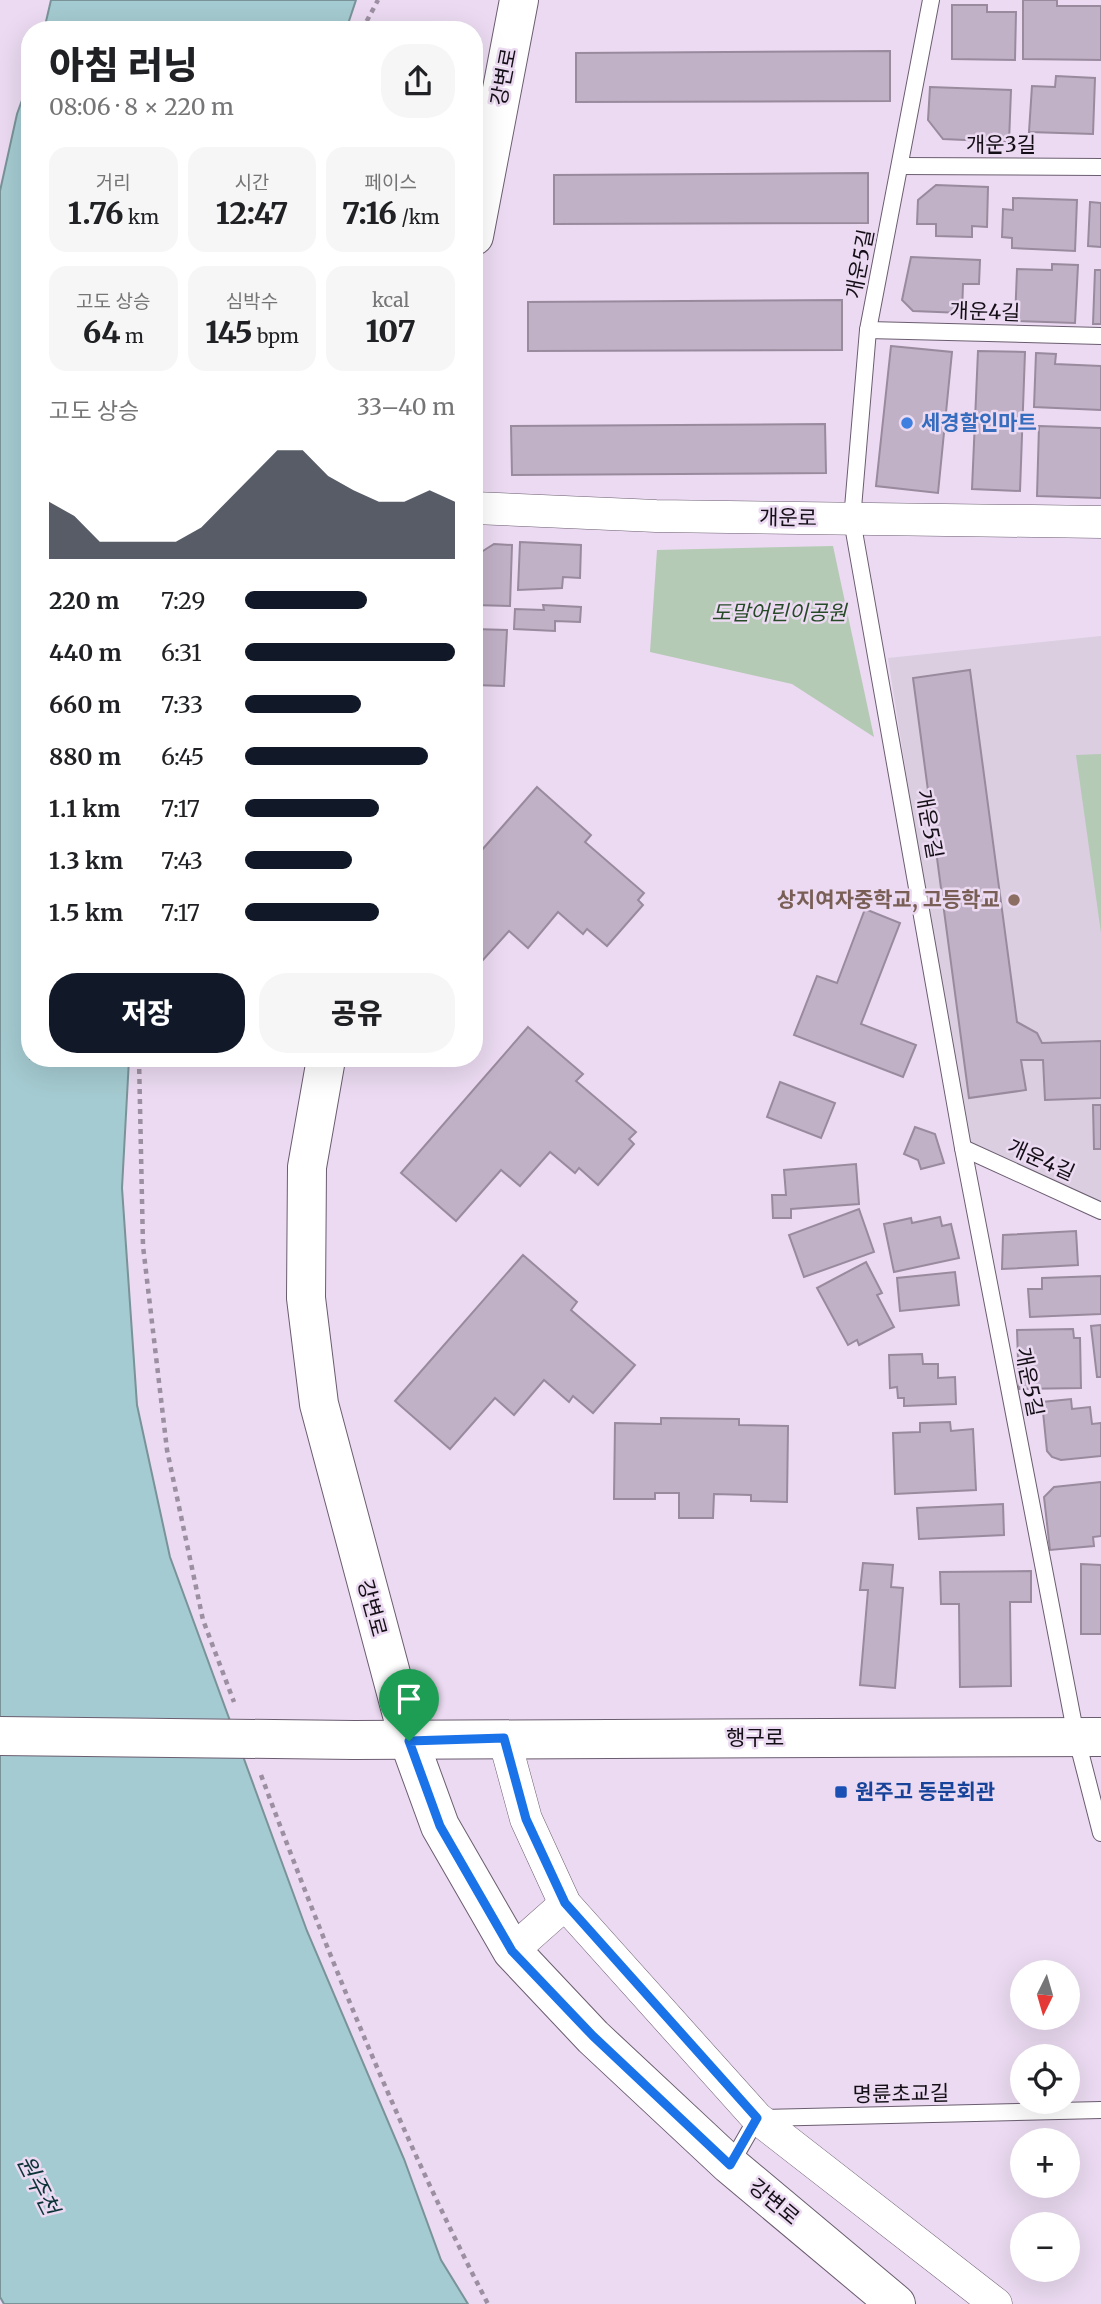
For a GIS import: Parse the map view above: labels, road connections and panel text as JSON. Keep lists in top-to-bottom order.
{
  "streets": {
    "street": ["강변로", "개운로", "행구로"],
    "lane": [
      "개운3길",
      "개운5길",
      "개운4길",
      "명륜초교길"
    ]
  },
  "crossings": [
    ["강변로", "행구로"],
    ["개운3길", "개운5길"],
    ["개운5길", "개운4길"],
    ["개운5길", "개운로"],
    ["개운5길", "행구로"]
  ],
  "water": ["원주천"],
  "parks": ["도말어린이공원"],
  "places": {
    "other": ["세경할인마트", "상지여자중학교, 고등학교"],
    "transit": ["원주고 동문회관"]
  },
  "north": "bottom",
  "page": {
    "heading": ["아침 러닝", "08:06 · 8 × 220 m"],
    "stats": [
      ["거리", "1.76 km"],
      ["시간", "12:47"],
      ["페이스", "7:16 /km"],
      ["고도 상승", "64 m"],
      ["심박수", "145 bpm"],
      ["kcal", "107"]
    ],
    "chart": ["고도 상승", "33–40 m"],
    "list": [
      {
        "name": "220 m",
        "note": "7:29"
      },
      {
        "name": "440 m",
        "note": "6:31"
      },
      {
        "name": "660 m",
        "note": "7:33"
      },
      {
        "name": "880 m",
        "note": "6:45"
      },
      {
        "name": "1.1 km",
        "note": "7:17"
      },
      {
        "name": "1.3 km",
        "note": "7:43"
      },
      {
        "name": "1.5 km",
        "note": "7:17"
      }
    ],
    "buttons": ["저장", "공유"],
    "map_buttons": ["+", "−"]
  }
}
